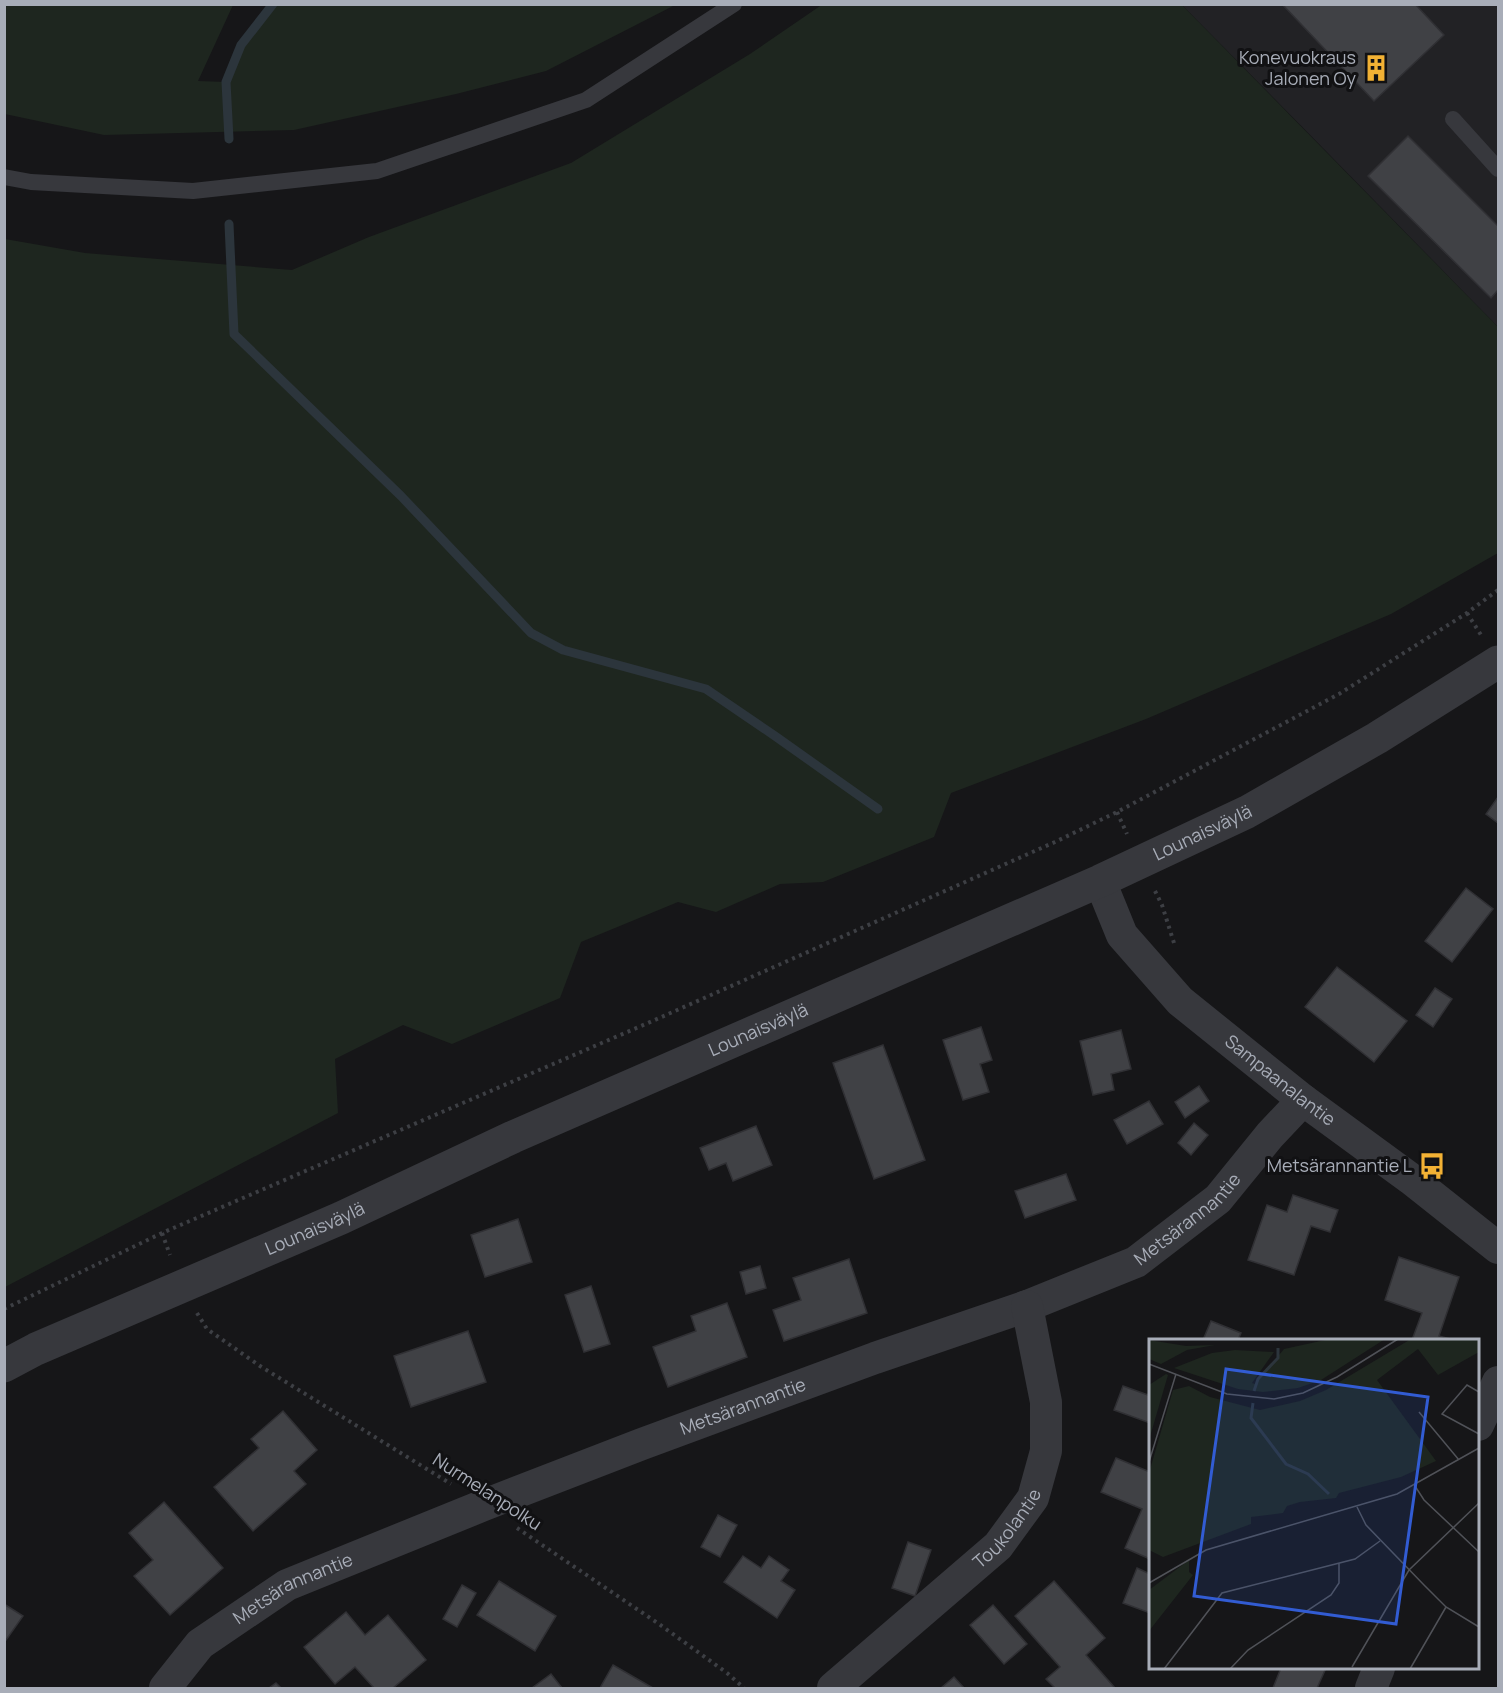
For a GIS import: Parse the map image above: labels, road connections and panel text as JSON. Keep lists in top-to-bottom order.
{
  "streets": {
    "street": [
      "Lounaisväylä",
      "Sampaanalantie",
      "Metsärannantie",
      "Toukolantie"
    ],
    "path": ["Nurmelanpolku"]
  },
  "crossings": [
    ["Lounaisväylä", "Sampaanalantie"],
    ["Sampaanalantie", "Metsärannantie"],
    ["Metsärannantie", "Nurmelanpolku"],
    ["Metsärannantie", "Toukolantie"]
  ],
  "places": {
    "building": ["Konevuokraus Jalonen Oy"],
    "bus stop": ["Metsärannantie L"]
  }
}
